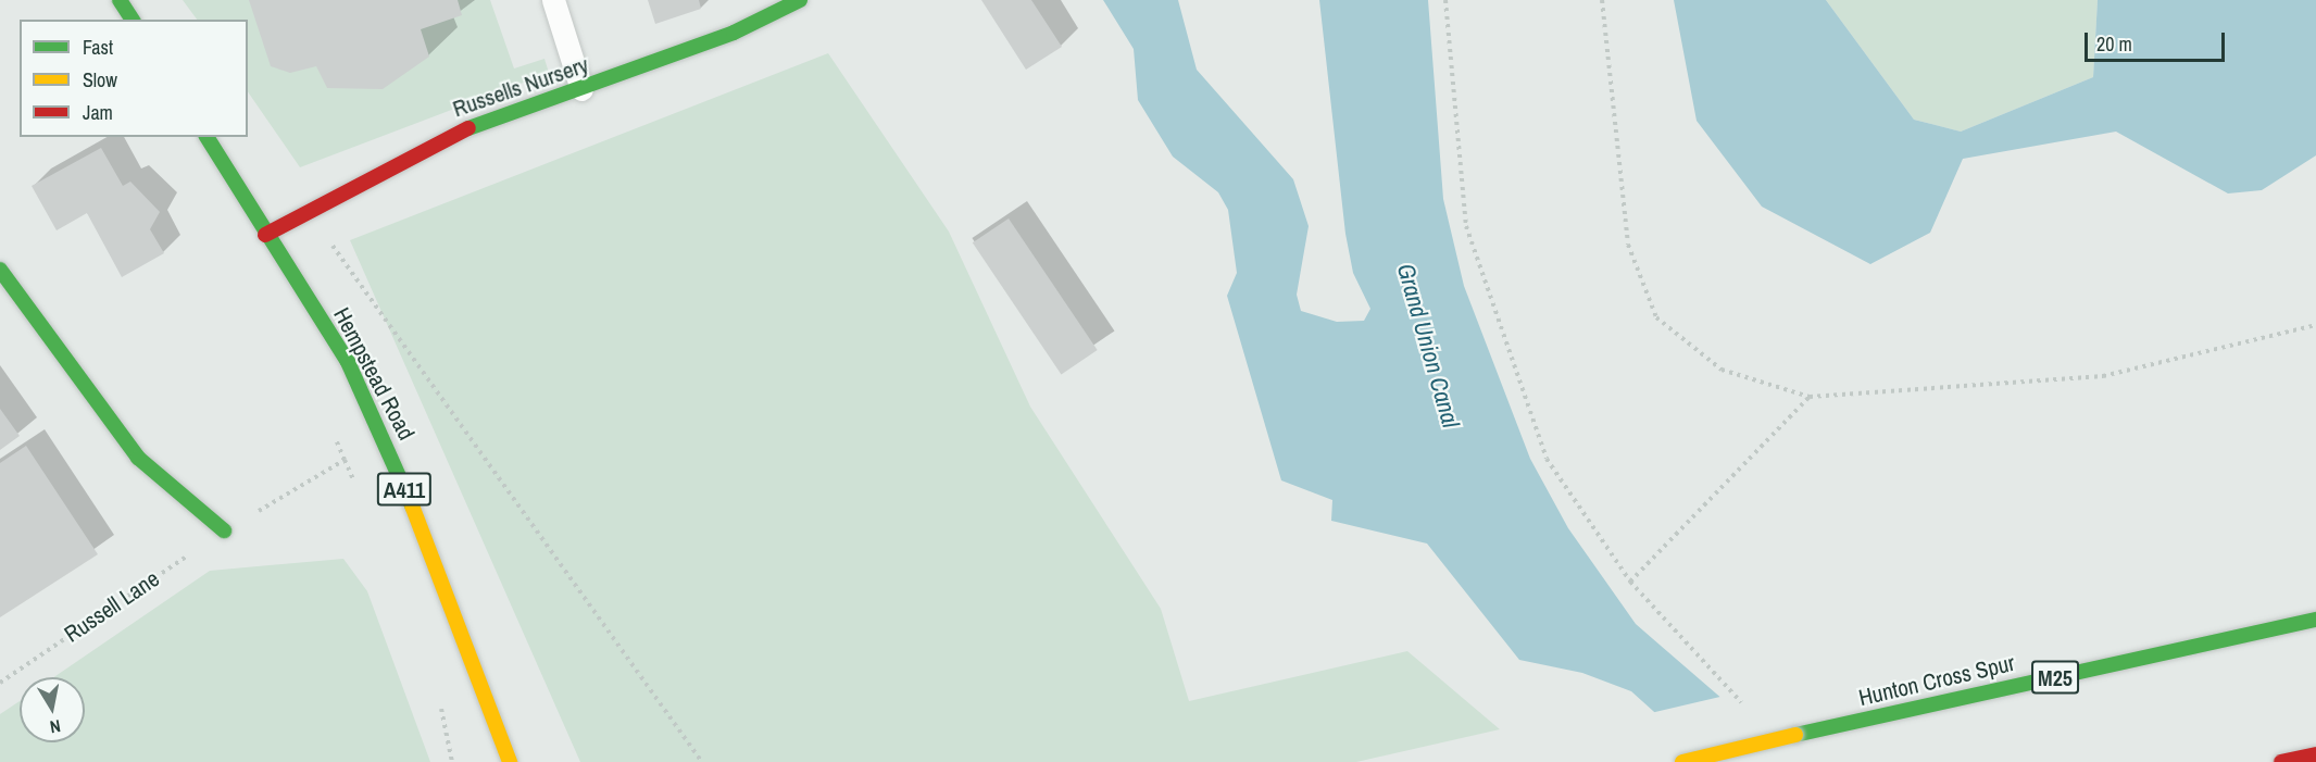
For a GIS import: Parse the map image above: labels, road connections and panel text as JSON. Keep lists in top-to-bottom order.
{
  "streets": {
    "main road": [
      "Russells Nursery",
      "Hempstead Road",
      "A411",
      "M25",
      "Hunton Cross Spur"
    ],
    "path": ["Russell Lane"]
  },
  "crossings": [
    ["Russells Nursery", "Hempstead Road"]
  ],
  "water": ["Grand Union Canal"],
  "legend": ["Fast", "Slow", "Jam"],
  "scale_bar": "20 m",
  "north": "bottom"
}
